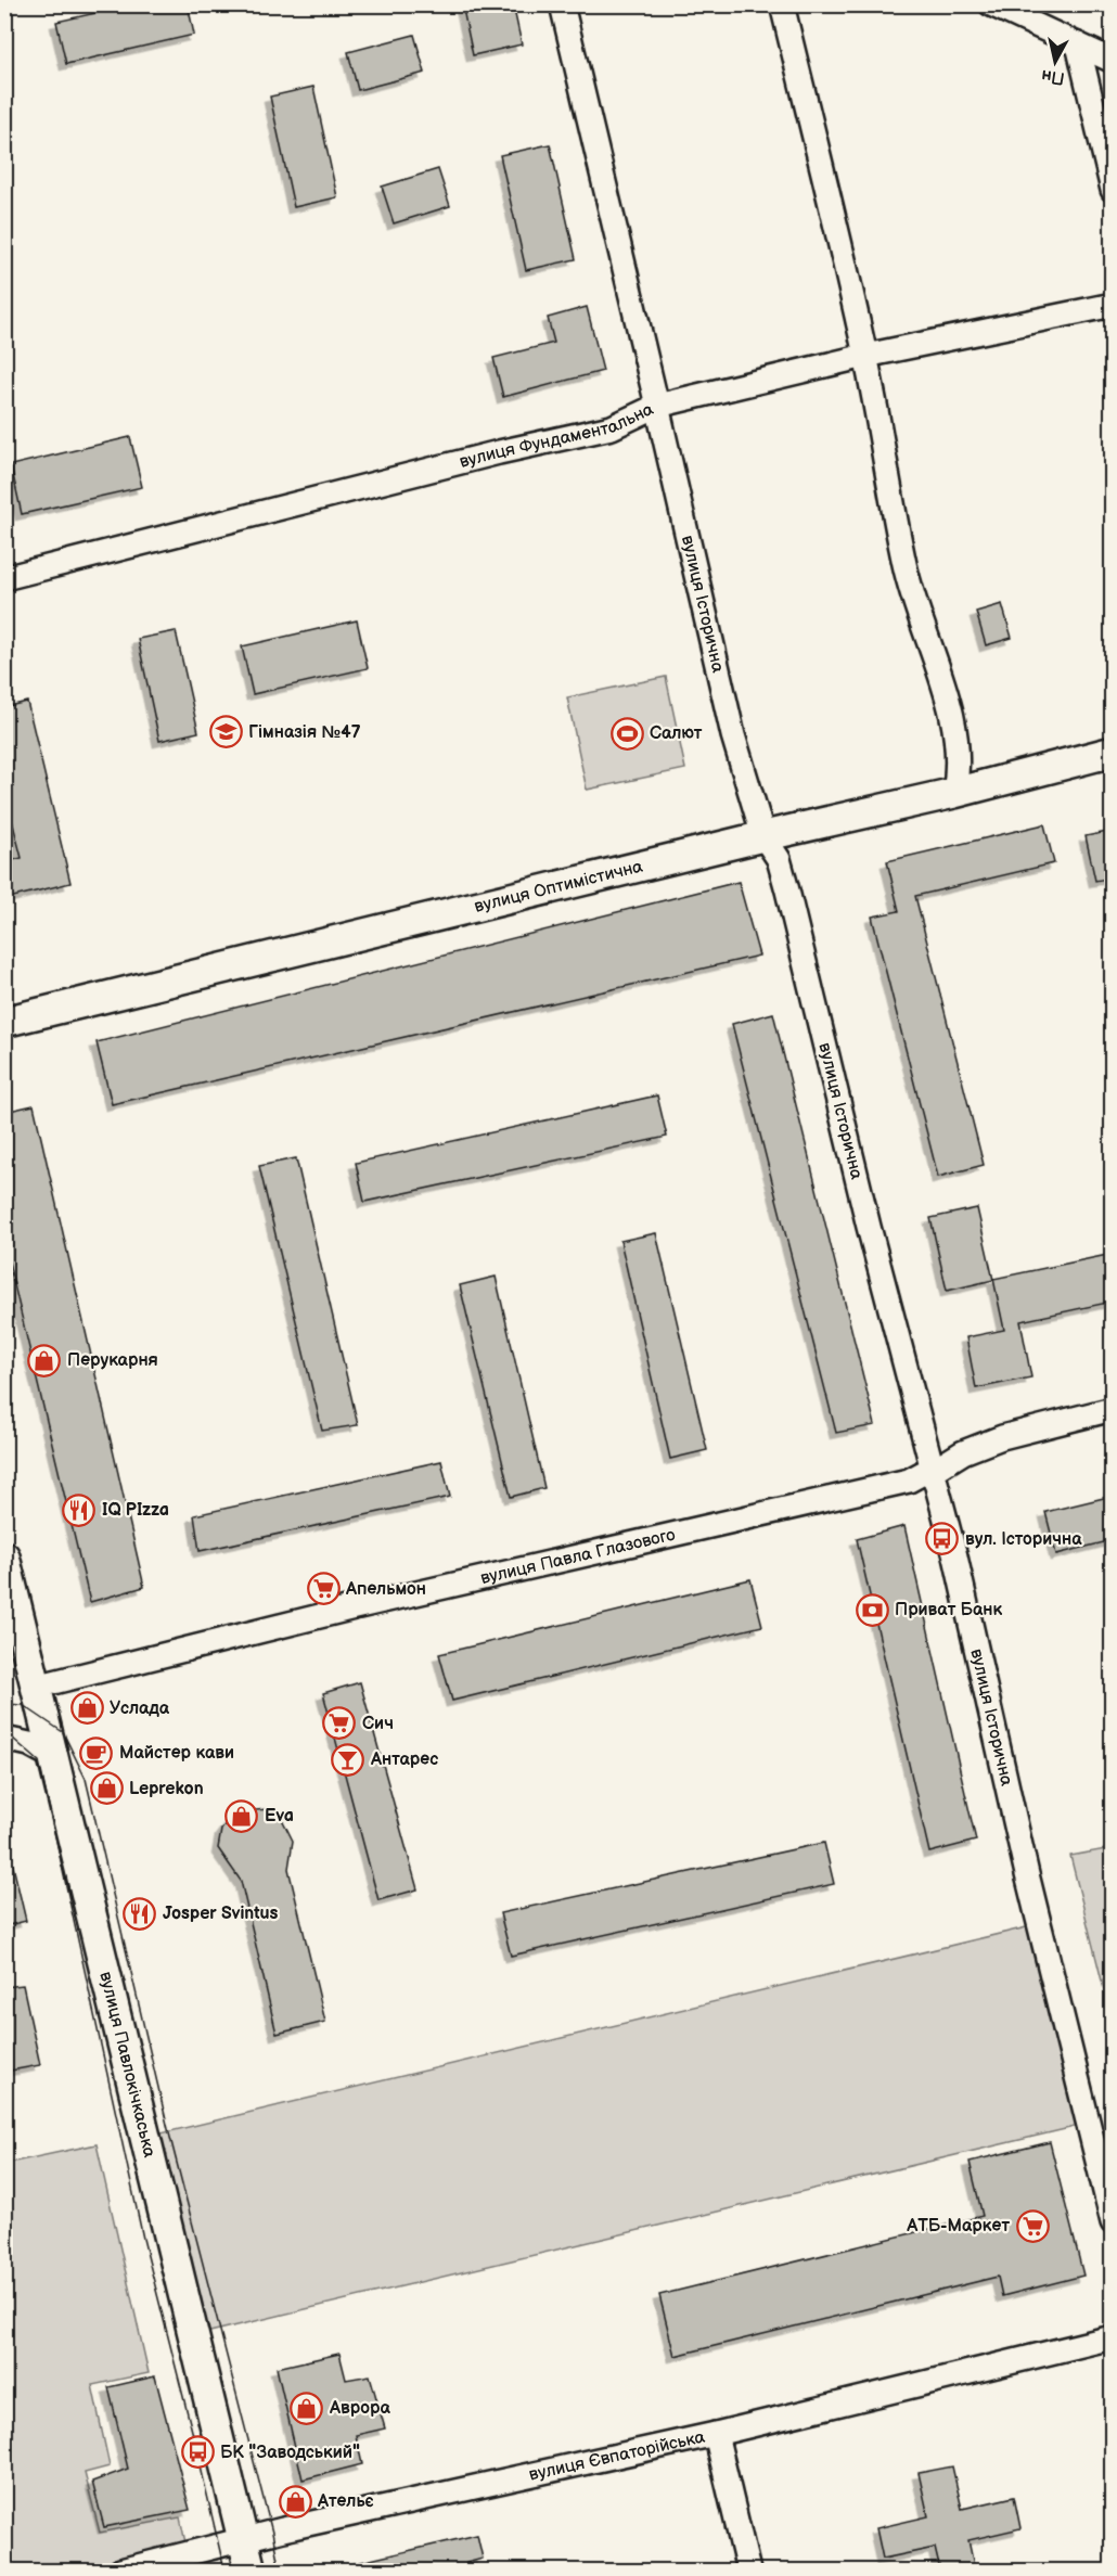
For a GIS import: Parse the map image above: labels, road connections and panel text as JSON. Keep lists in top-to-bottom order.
{
  "streets": {
    "street": [
      "вулиця Фундаментальна",
      "вулиця Історична",
      "вулиця Оптимістична",
      "вулиця Павла Глазового",
      "вулиця Павлокічкаська",
      "вулиця Євпаторійська"
    ]
  },
  "crossings": [
    ["вулиця Фундаментальна", "вулиця Історична"],
    ["вулиця Історична", "вулиця Оптимістична"],
    ["вулиця Історична", "вулиця Павла Глазового"],
    ["вулиця Павла Глазового", "вулиця Павлокічкаська"],
    ["вулиця Павлокічкаська", "вулиця Євпаторійська"]
  ],
  "places": {
    "school or university": ["Гімназія №47"],
    "sports": ["Салют"],
    "shop": [
      "Перукарня",
      "Услада",
      "Leprekon",
      "Eva",
      "Аврора",
      "Ательє"
    ],
    "restaurant": ["IQ PIzza", "Josper Svintus"],
    "bus stop": ["вул. Історична", "БК \"Заводський\""],
    "supermarket": ["Апельмон", "Сич", "АТБ-Маркет"],
    "bank": ["Приват Банк"],
    "cafe": ["Майстер кави"],
    "bar": ["Антарес"]
  },
  "north": "bottom"
}
